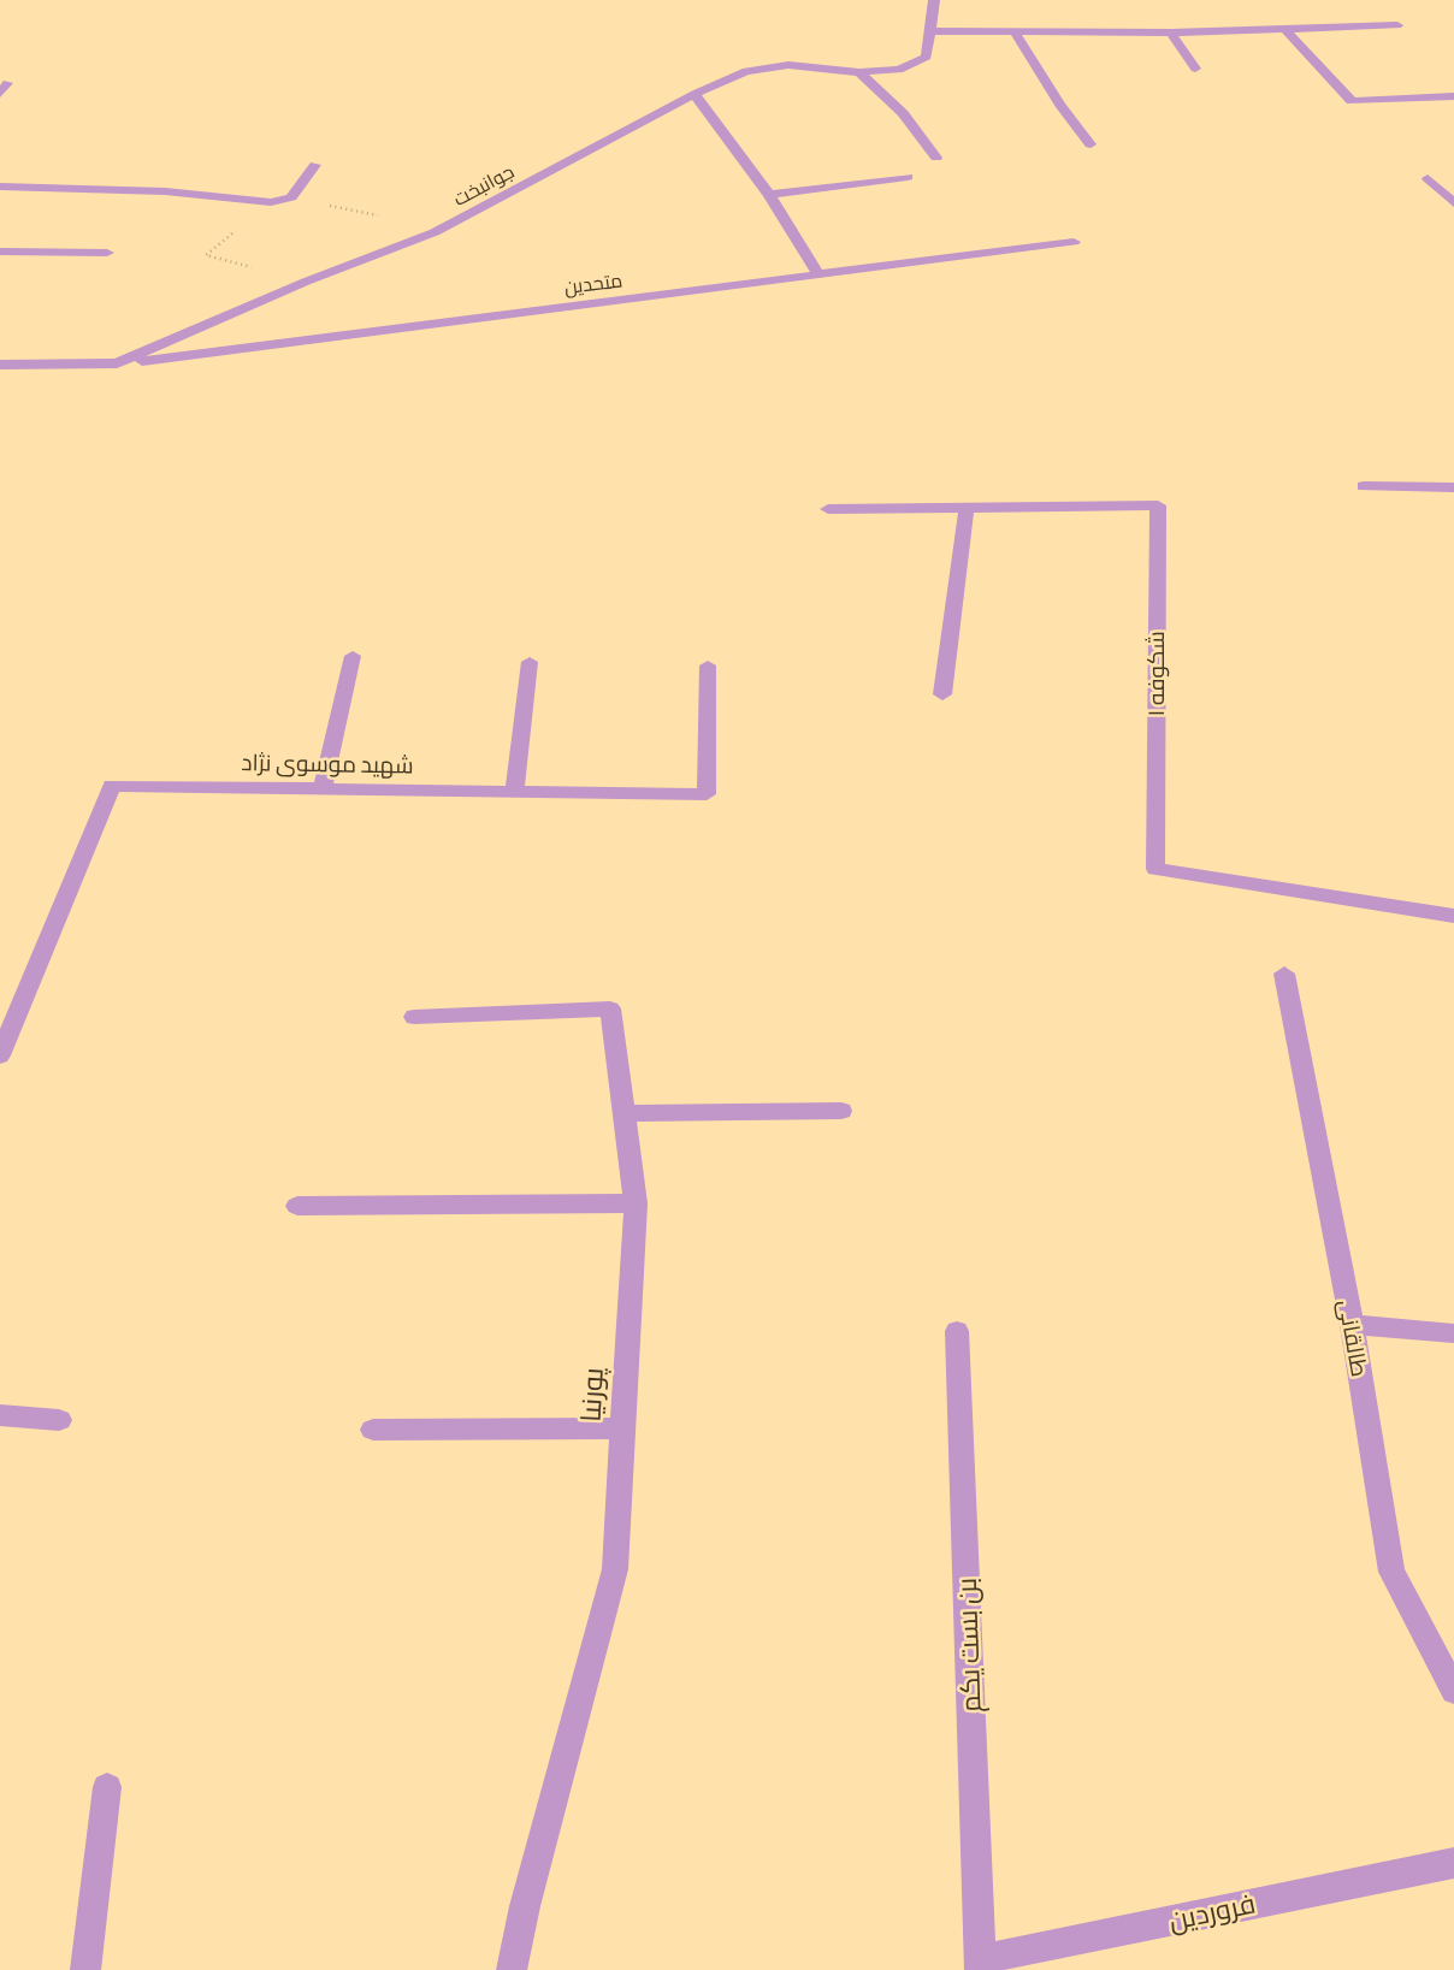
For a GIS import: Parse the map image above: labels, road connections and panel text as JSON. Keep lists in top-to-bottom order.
{
  "streets": {
    "street": [
      "جوانبخت",
      "متحدین",
      "شکوفه ۱",
      "شهید موسوی نژاد",
      "طالقانی",
      "پورنیا",
      "بن بست یکم",
      "فروردین"
    ]
  },
  "crossings": [
    ["جوانبخت", "متحدین"],
    ["بن بست یکم", "فروردین"]
  ]
}
